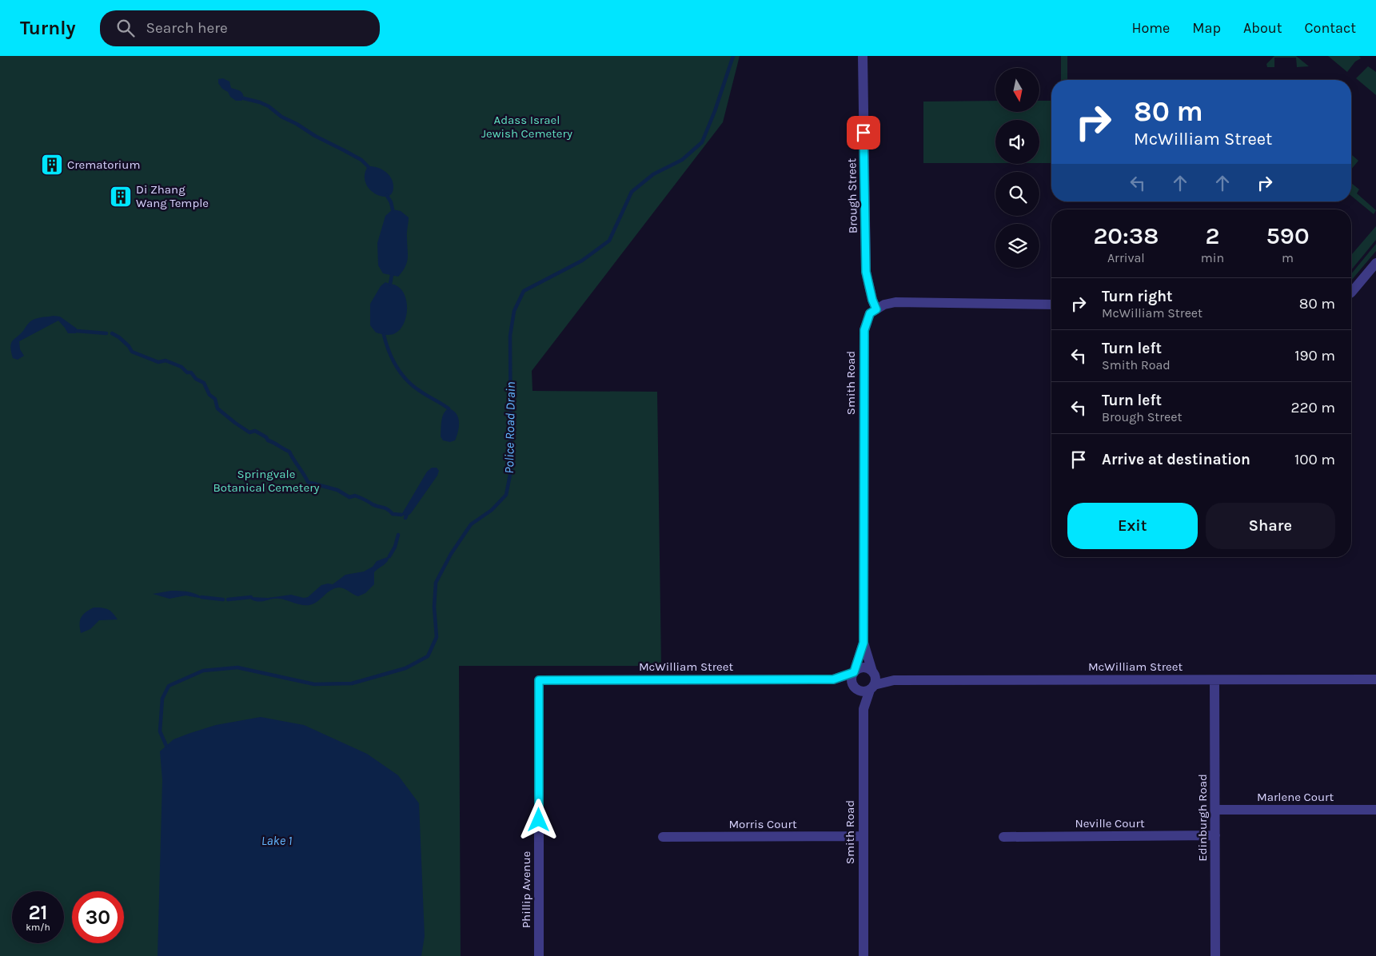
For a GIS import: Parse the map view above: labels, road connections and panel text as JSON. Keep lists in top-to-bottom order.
{
  "streets": {
    "street": [
      "Brough Street",
      "Smith Road",
      "McWilliam Street",
      "Marlene Court",
      "Edinburgh Road",
      "Neville Court",
      "Morris Court",
      "Phillip Avenue"
    ]
  },
  "crossings": [
    ["Brough Street", "Smith Road"],
    ["Smith Road", "McWilliam Street"],
    ["Smith Road", "Morris Court"],
    ["McWilliam Street", "Edinburgh Road"],
    ["McWilliam Street", "Phillip Avenue"],
    ["Marlene Court", "Edinburgh Road"],
    ["Edinburgh Road", "Neville Court"]
  ],
  "water": ["Police Road Drain", "Lake 1"],
  "parks": ["Adass Israel Jewish Cemetery", "Springvale Botanical Cemetery"],
  "places": {
    "building": ["Crematorium", "Di Zhang Wang Temple"]
  },
  "north": "bottom",
  "page": {
    "header": "Turnly",
    "search": "Search here",
    "nav": [
      "Home",
      "Map",
      "About",
      "Contact"
    ],
    "turn": ["80 m", "McWilliam Street"],
    "eta": [
      "20:38",
      "Arrival",
      "2",
      "min",
      "590",
      "m"
    ],
    "list": [
      {
        "name": "Turn right",
        "note": "McWilliam Street",
        "value": "80 m"
      },
      {
        "name": "Turn left",
        "note": "Smith Road",
        "value": "190 m"
      },
      {
        "name": "Turn left",
        "note": "Brough Street",
        "value": "220 m"
      },
      {
        "name": "Arrive at destination",
        "value": "100 m"
      }
    ],
    "buttons": ["Exit", "Share"],
    "speed": "21 km/h",
    "limit": "30"
  }
}
